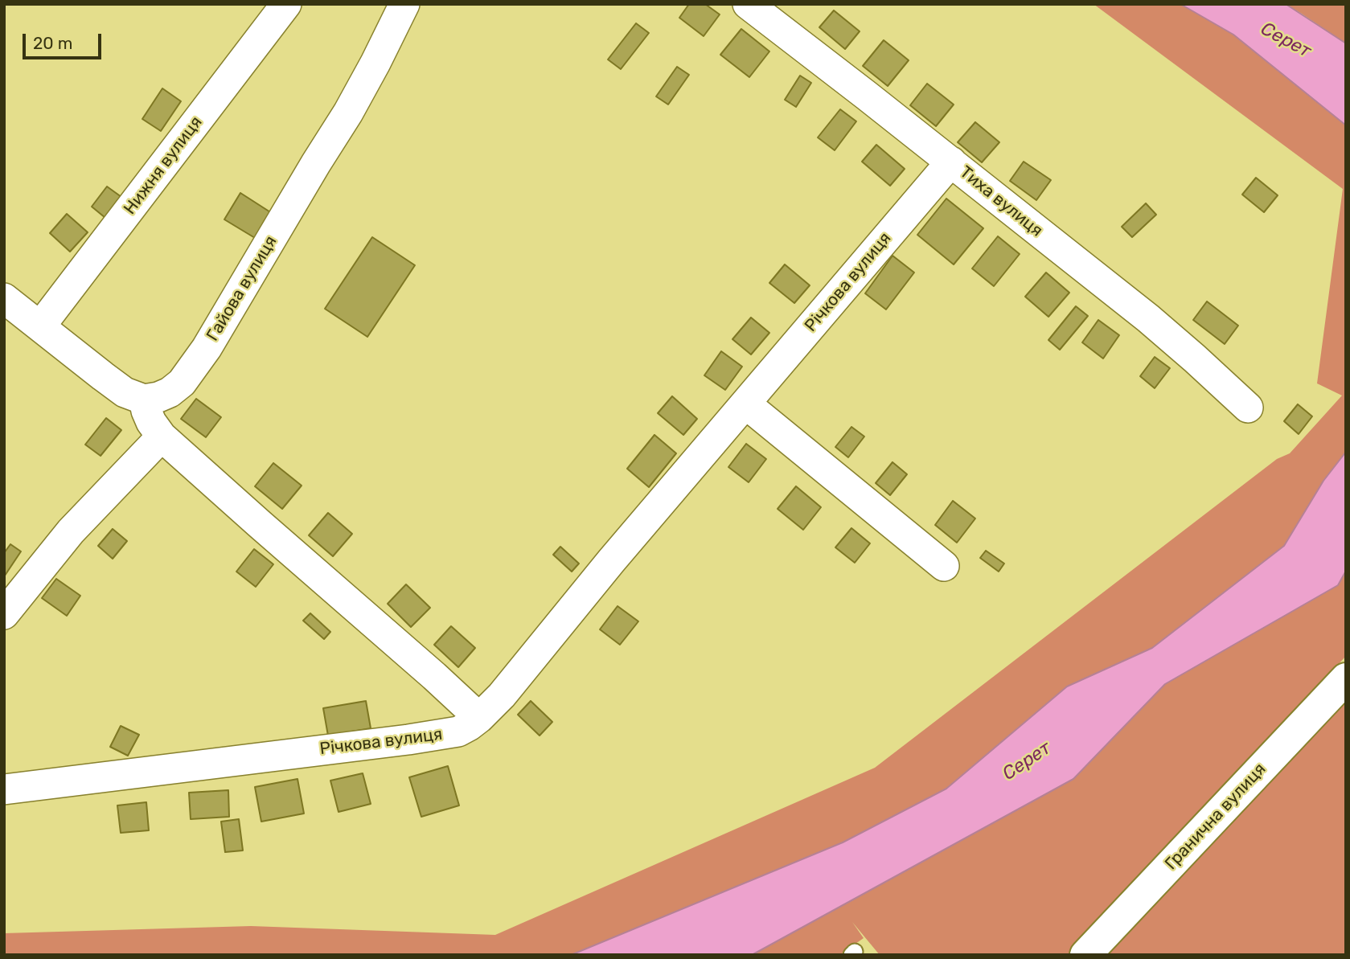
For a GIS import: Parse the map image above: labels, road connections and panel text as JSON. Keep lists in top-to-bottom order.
{
  "streets": {
    "street": [
      "Нижня вулиця",
      "Тиха вулиця",
      "Річкова вулиця",
      "Гайова вулиця",
      "Гранична вулиця"
    ]
  },
  "crossings": [
    ["Тиха вулиця", "Річкова вулиця"]
  ],
  "water": ["Серет"],
  "scale_bar": "20 m"
}
